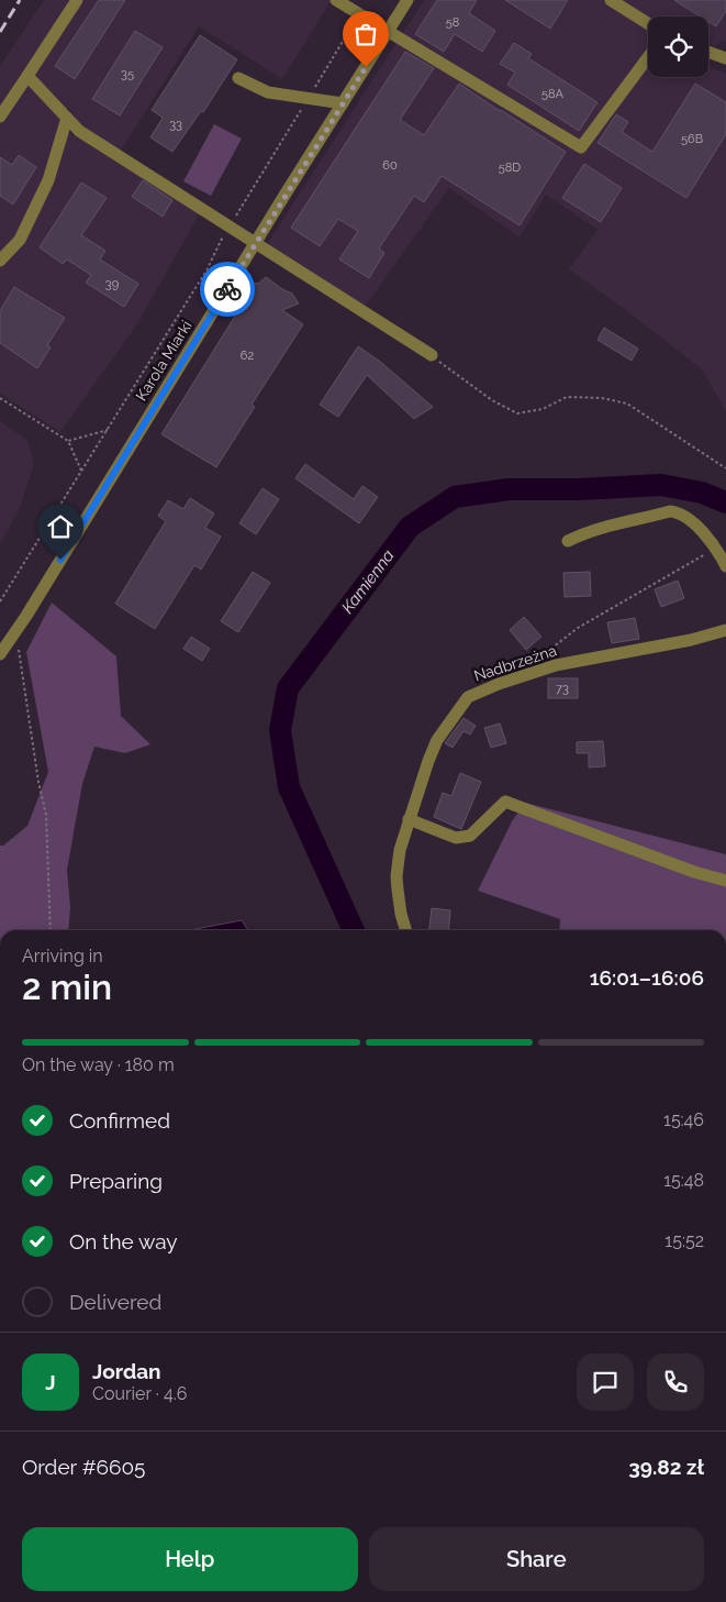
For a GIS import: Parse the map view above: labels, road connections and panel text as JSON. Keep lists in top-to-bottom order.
{
  "streets": {
    "street": ["Karola Miarki", "Nadbrzeżna"]
  },
  "water": ["Kamienna"],
  "house_numbers": [
    "58",
    "35",
    "58A",
    "33",
    "56B",
    "60",
    "58D",
    "39",
    "62",
    "73"
  ],
  "page": {
    "heading": ["2 min", "Arriving in", "16:01–16:06"],
    "panel": [
      "Jordan",
      "Courier · 4.6",
      "Order #6605",
      "39.82 zł"
    ],
    "bar": "On the way · 180 m",
    "list": [
      ["Confirmed", "15:46"],
      ["Preparing", "15:48"],
      ["On the way", "15:52"],
      "Delivered"
    ],
    "round": "J",
    "buttons": ["Help", "Share"]
  }
}
